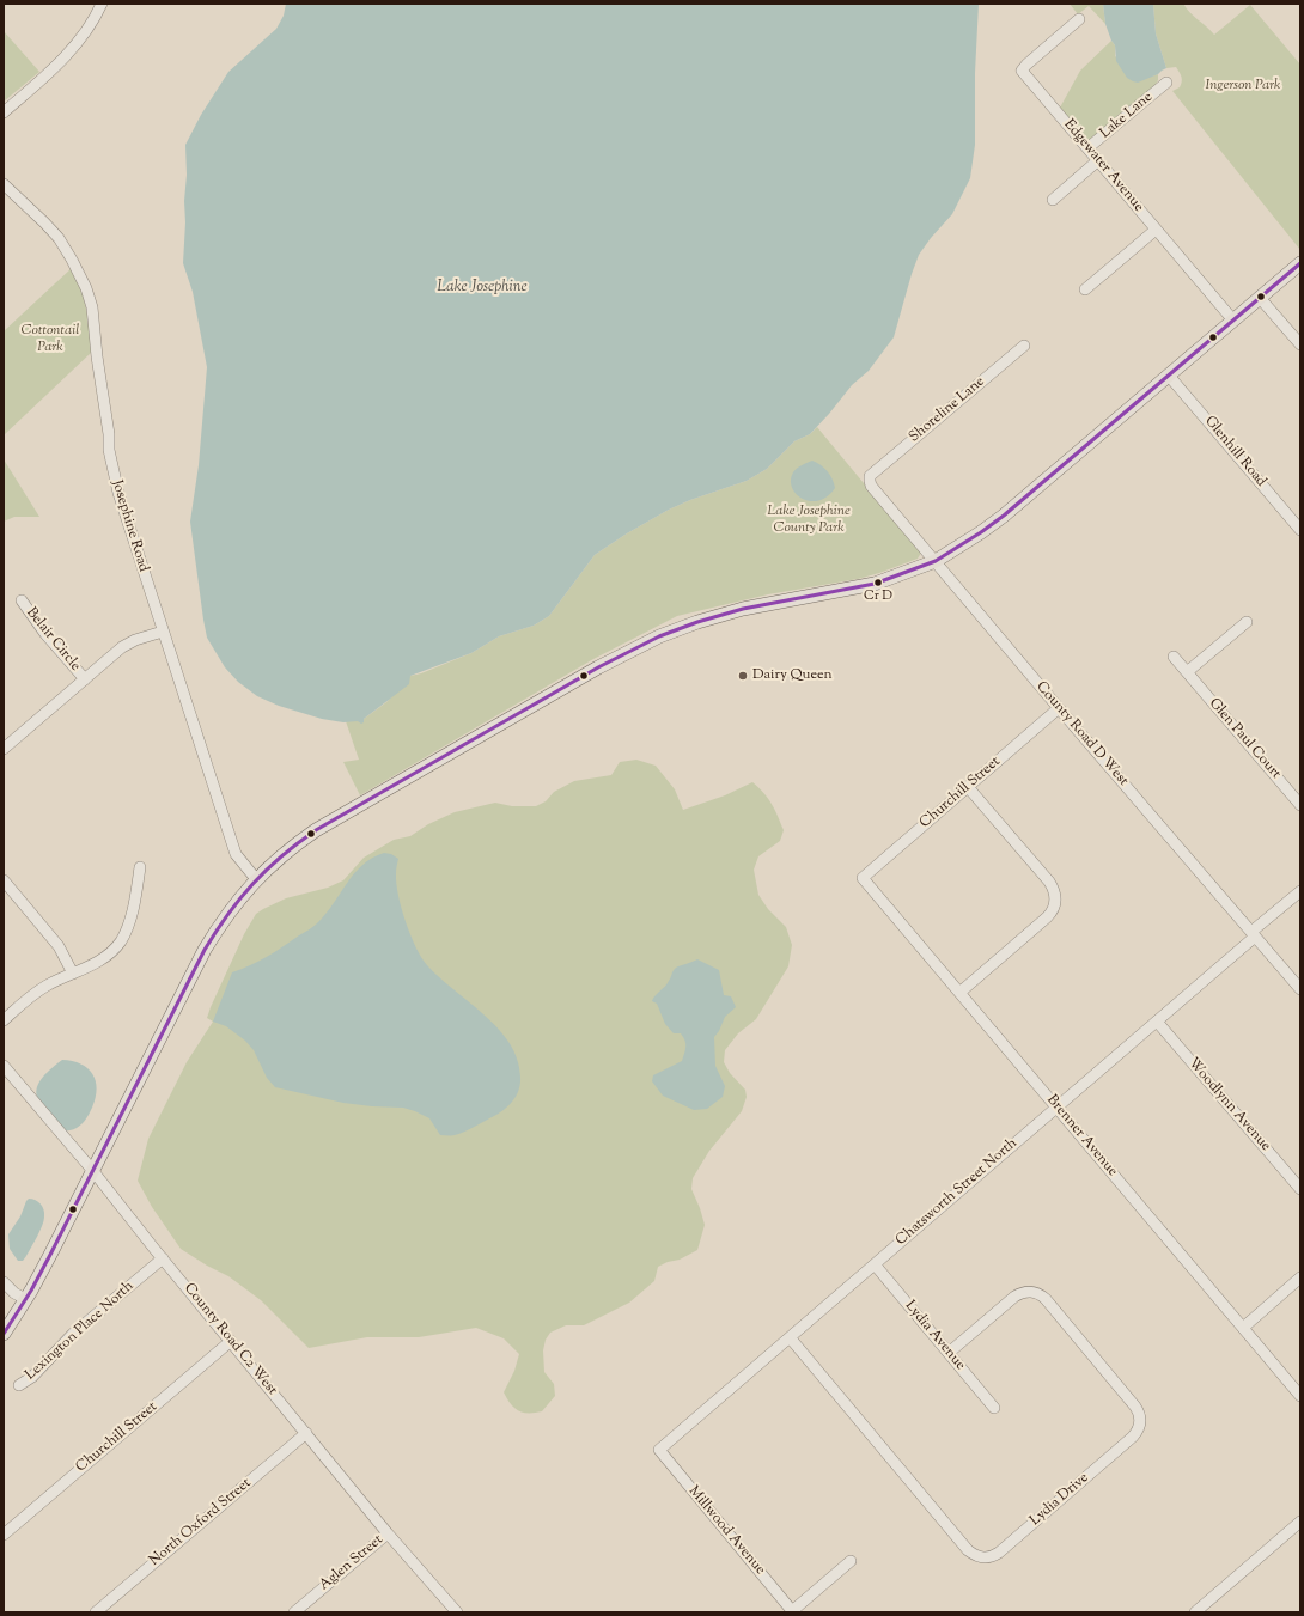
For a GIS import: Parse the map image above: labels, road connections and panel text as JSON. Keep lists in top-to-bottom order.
{
  "streets": {
    "street": [
      "Lake Lane",
      "Edgewater Avenue",
      "Shoreline Lane",
      "Glenhill Road",
      "Josephine Road",
      "Belair Circle",
      "County Road D West",
      "Glen Paul Court",
      "Churchill Street",
      "Woodlynn Avenue",
      "Brenner Avenue",
      "Chatsworth Street North",
      "Lexington Place North",
      "Lydia Avenue",
      "County Road C2 West",
      "Lydia Drive",
      "North Oxford Street",
      "Millwood Avenue",
      "Aglen Street"
    ]
  },
  "crossings": [
    ["Lake Lane", "Edgewater Avenue"],
    ["Shoreline Lane", "County Road D West"],
    ["County Road D West", "Churchill Street"],
    ["County Road D West", "Chatsworth Street North"],
    ["Churchill Street", "Brenner Avenue"],
    ["Churchill Street", "County Road C2 West"],
    ["Woodlynn Avenue", "Chatsworth Street North"],
    ["Brenner Avenue", "Chatsworth Street North"],
    ["Chatsworth Street North", "Lydia Avenue"],
    ["Chatsworth Street North", "Lydia Drive"],
    ["Chatsworth Street North", "Millwood Avenue"],
    ["Lexington Place North", "County Road C2 West"],
    ["Lydia Avenue", "Lydia Drive"],
    ["County Road C2 West", "North Oxford Street"],
    ["County Road C2 West", "Aglen Street"]
  ],
  "water": ["Lake Josephine"],
  "parks": ["Ingerson Park", "Cottontail Park", "Lake Josephine County Park"],
  "places": ["Cr D", "Dairy Queen"]
}
